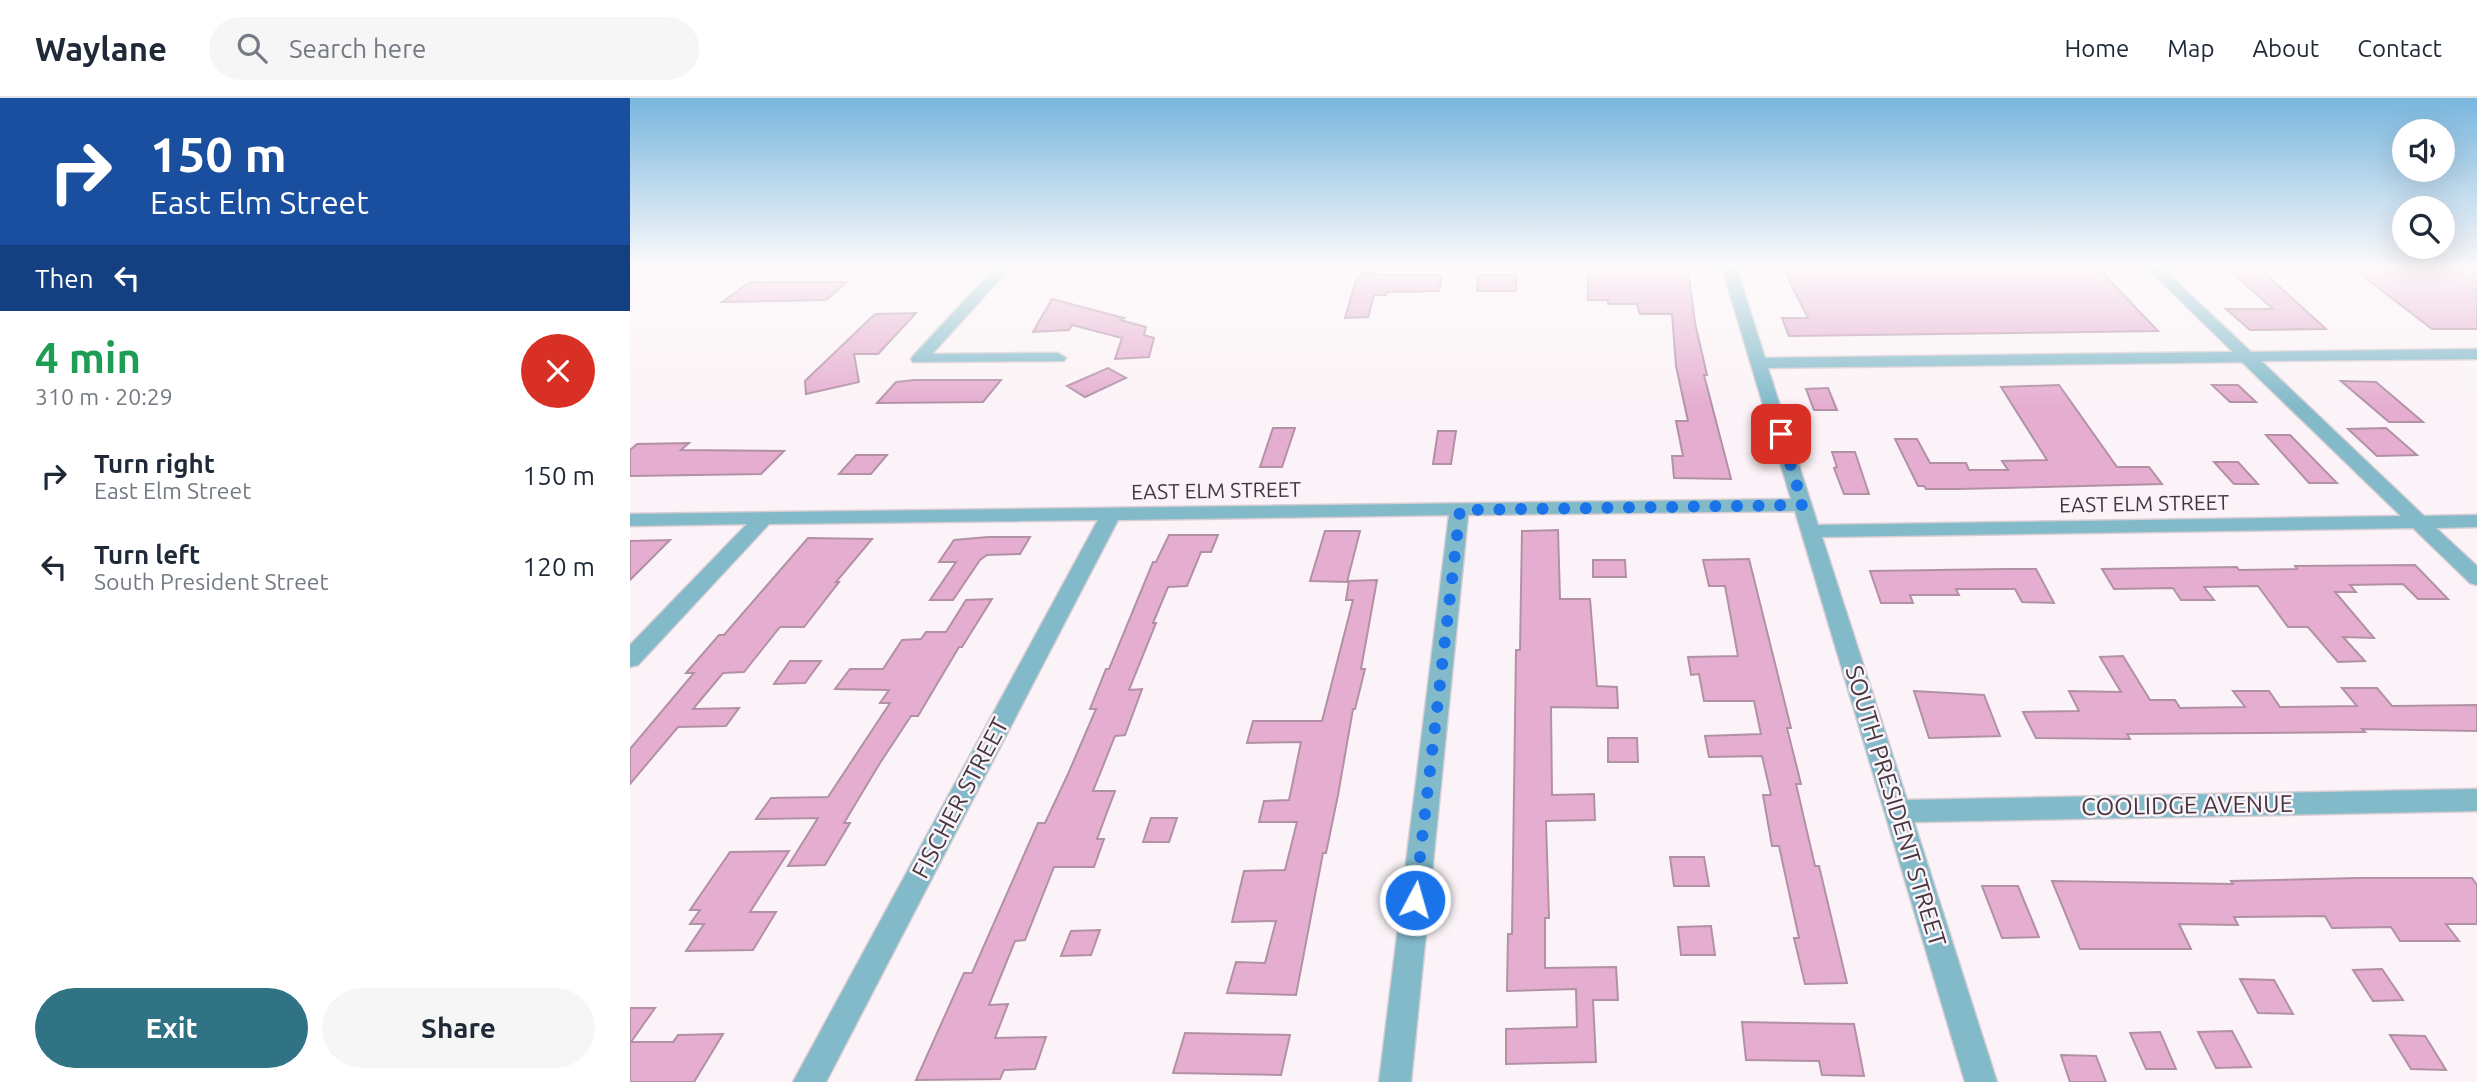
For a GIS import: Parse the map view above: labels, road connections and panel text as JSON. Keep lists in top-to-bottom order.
{
  "streets": {
    "street": [
      "EAST ELM STREET",
      "FISCHER STREET",
      "COOLIDGE AVENUE",
      "SOUTH PRESIDENT STREET"
    ]
  },
  "crossings": [
    ["EAST ELM STREET", "FISCHER STREET"],
    ["EAST ELM STREET", "SOUTH PRESIDENT STREET"],
    ["COOLIDGE AVENUE", "SOUTH PRESIDENT STREET"]
  ],
  "page": {
    "header": "Waylane",
    "search": "Search here",
    "nav": [
      "Home",
      "Map",
      "About",
      "Contact"
    ],
    "turn": ["150 m", "East Elm Street"],
    "then": "Then",
    "heading": ["4 min", "310 m · 20:29"],
    "list": [
      {
        "name": "Turn right",
        "note": "East Elm Street",
        "value": "150 m"
      },
      {
        "name": "Turn left",
        "note": "South President Street",
        "value": "120 m"
      }
    ],
    "buttons": ["Exit", "Share"]
  }
}
